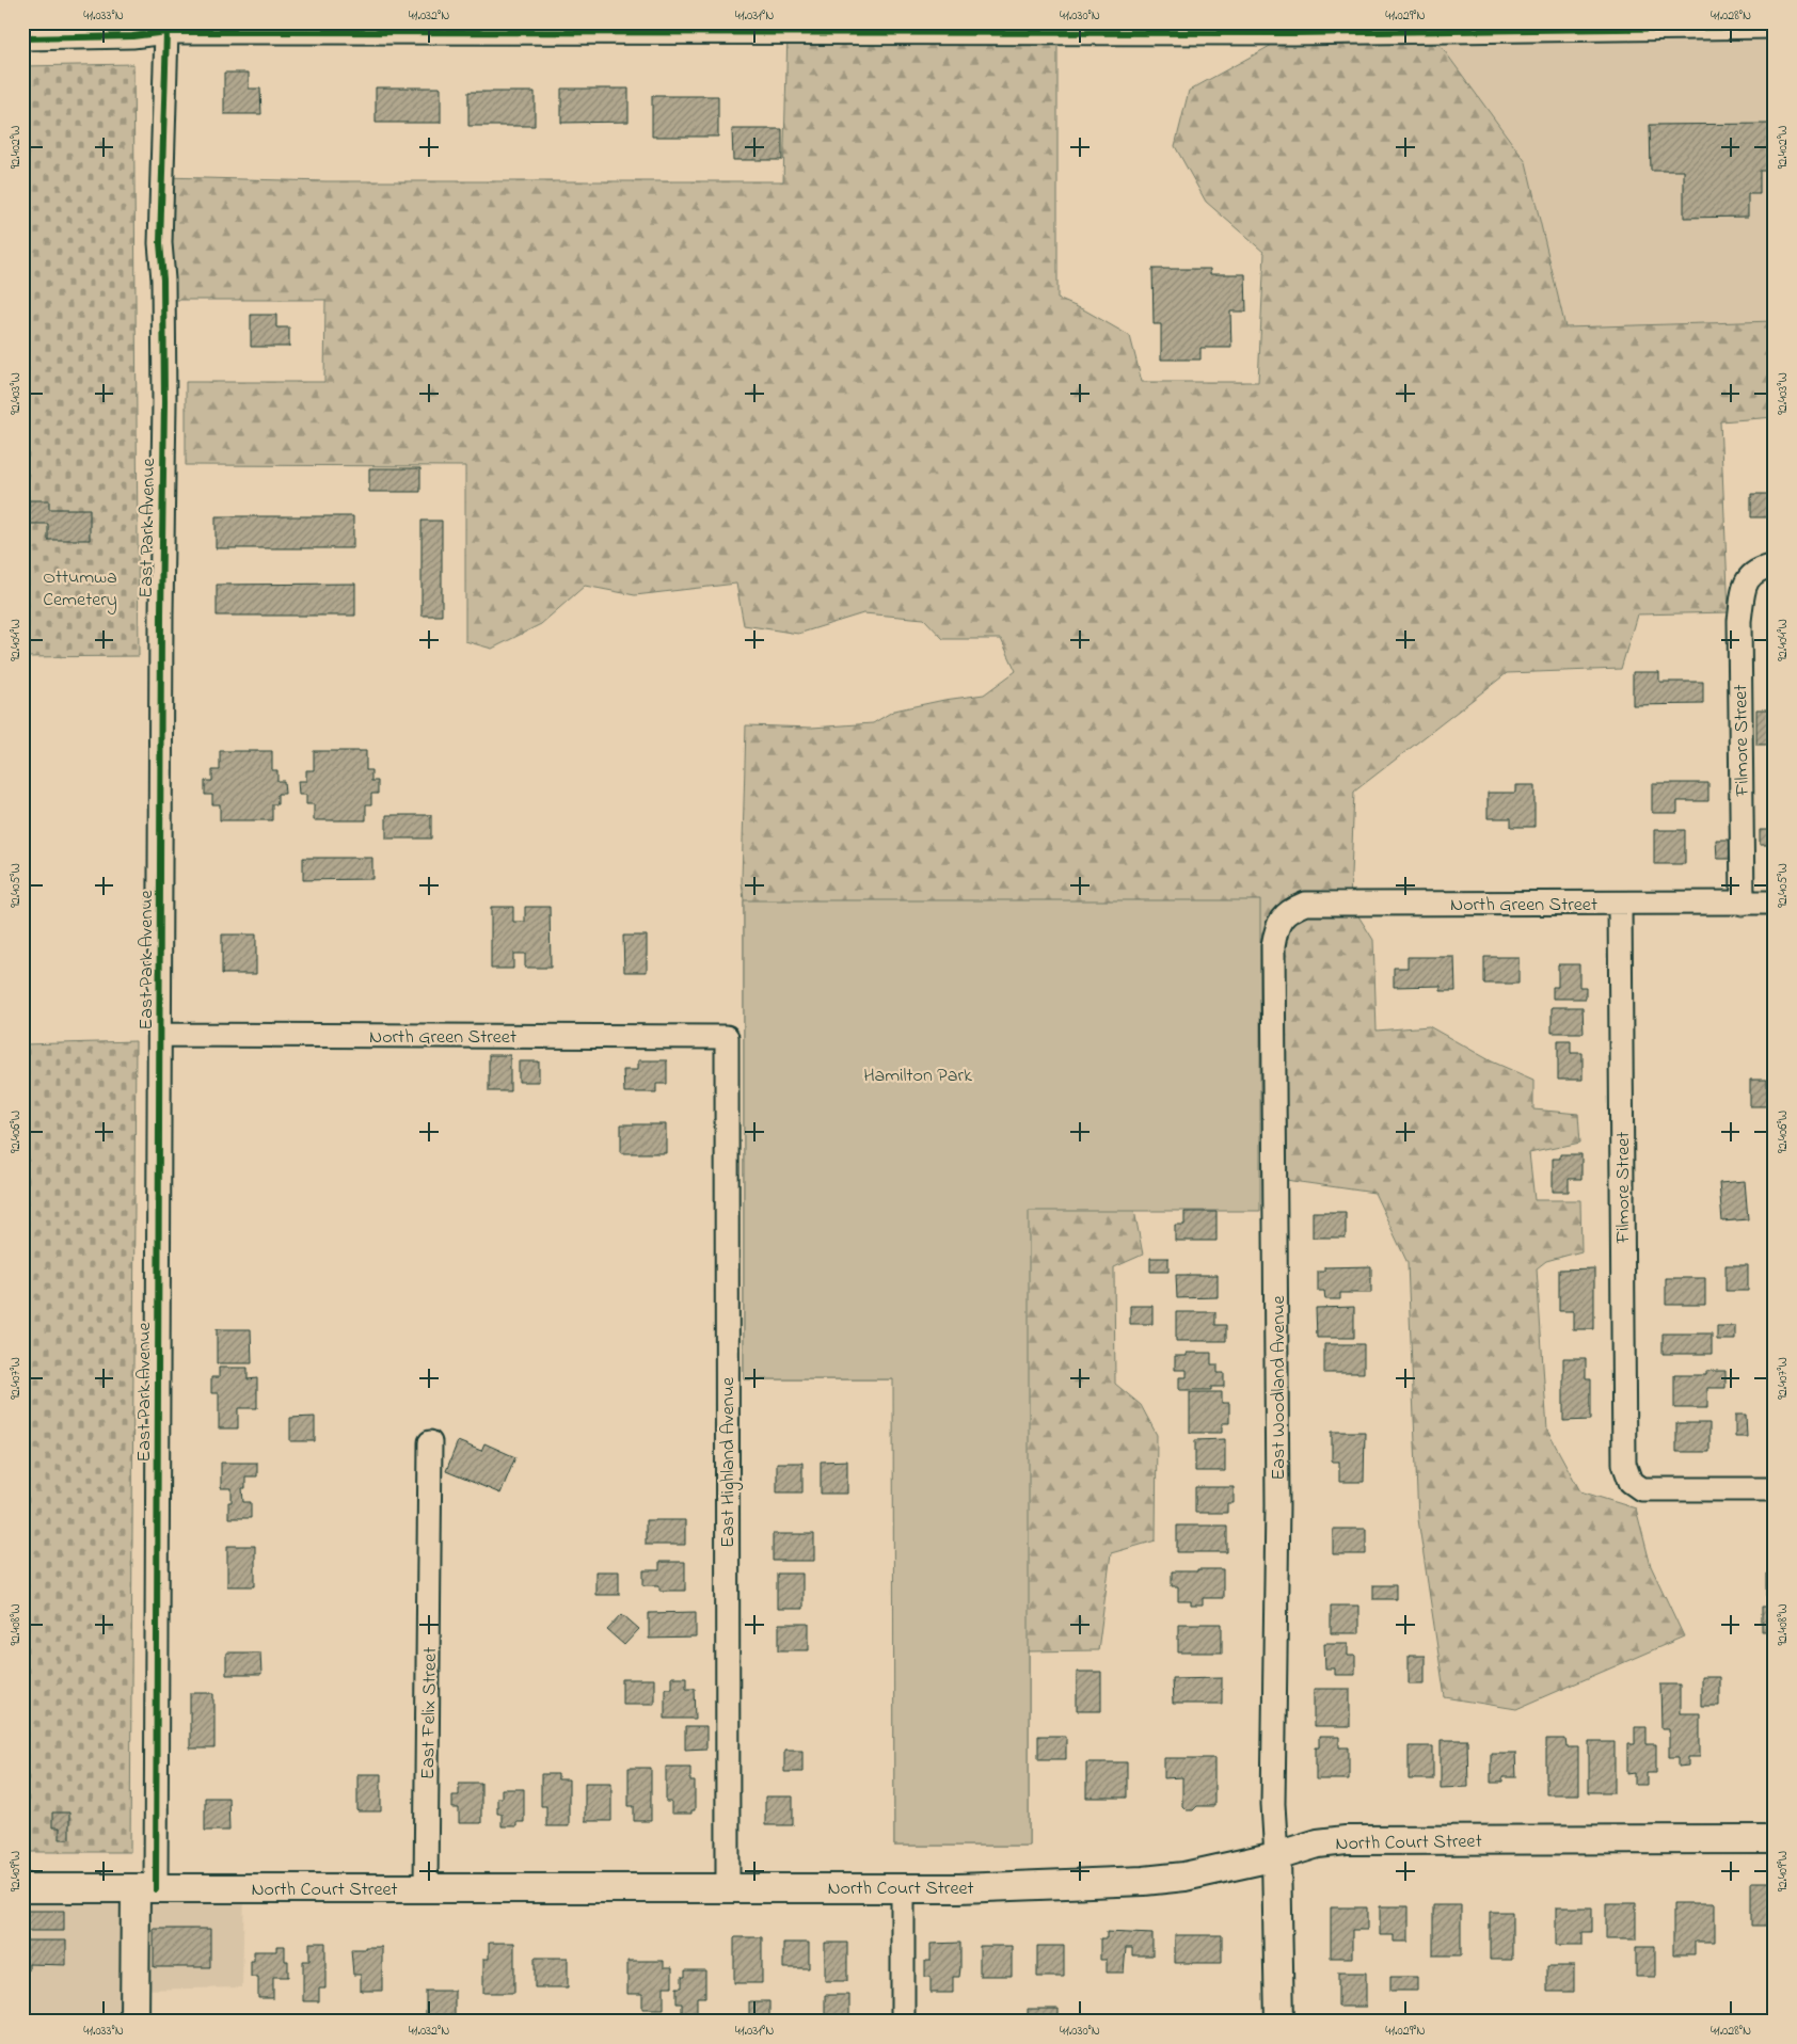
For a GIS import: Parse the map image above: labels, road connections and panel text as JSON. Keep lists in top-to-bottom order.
{
  "streets": {
    "main road": ["North Court Street"],
    "street": [
      "East Park Avenue",
      "Filmore Street",
      "North Green Street",
      "East Woodland Avenue",
      "East Highland Avenue",
      "East Felix Street"
    ]
  },
  "crossings": [
    ["East Park Avenue", "North Green Street"],
    ["East Park Avenue", "North Court Street"],
    ["Filmore Street", "North Green Street"],
    ["North Green Street", "East Woodland Avenue"],
    ["North Green Street", "East Highland Avenue"],
    ["East Woodland Avenue", "North Court Street"],
    ["East Highland Avenue", "North Court Street"],
    ["East Felix Street", "North Court Street"]
  ],
  "parks": ["Ottumwa Cemetery", "Hamilton Park"],
  "coordinates": [
    "41.033°N",
    "41.032°N",
    "41.031°N",
    "41.030°N",
    "41.029°N",
    "41.028°N",
    "92.402°W",
    "92.403°W",
    "92.404°W",
    "92.405°W",
    "92.406°W",
    "92.407°W",
    "92.408°W",
    "92.409°W"
  ]
}
